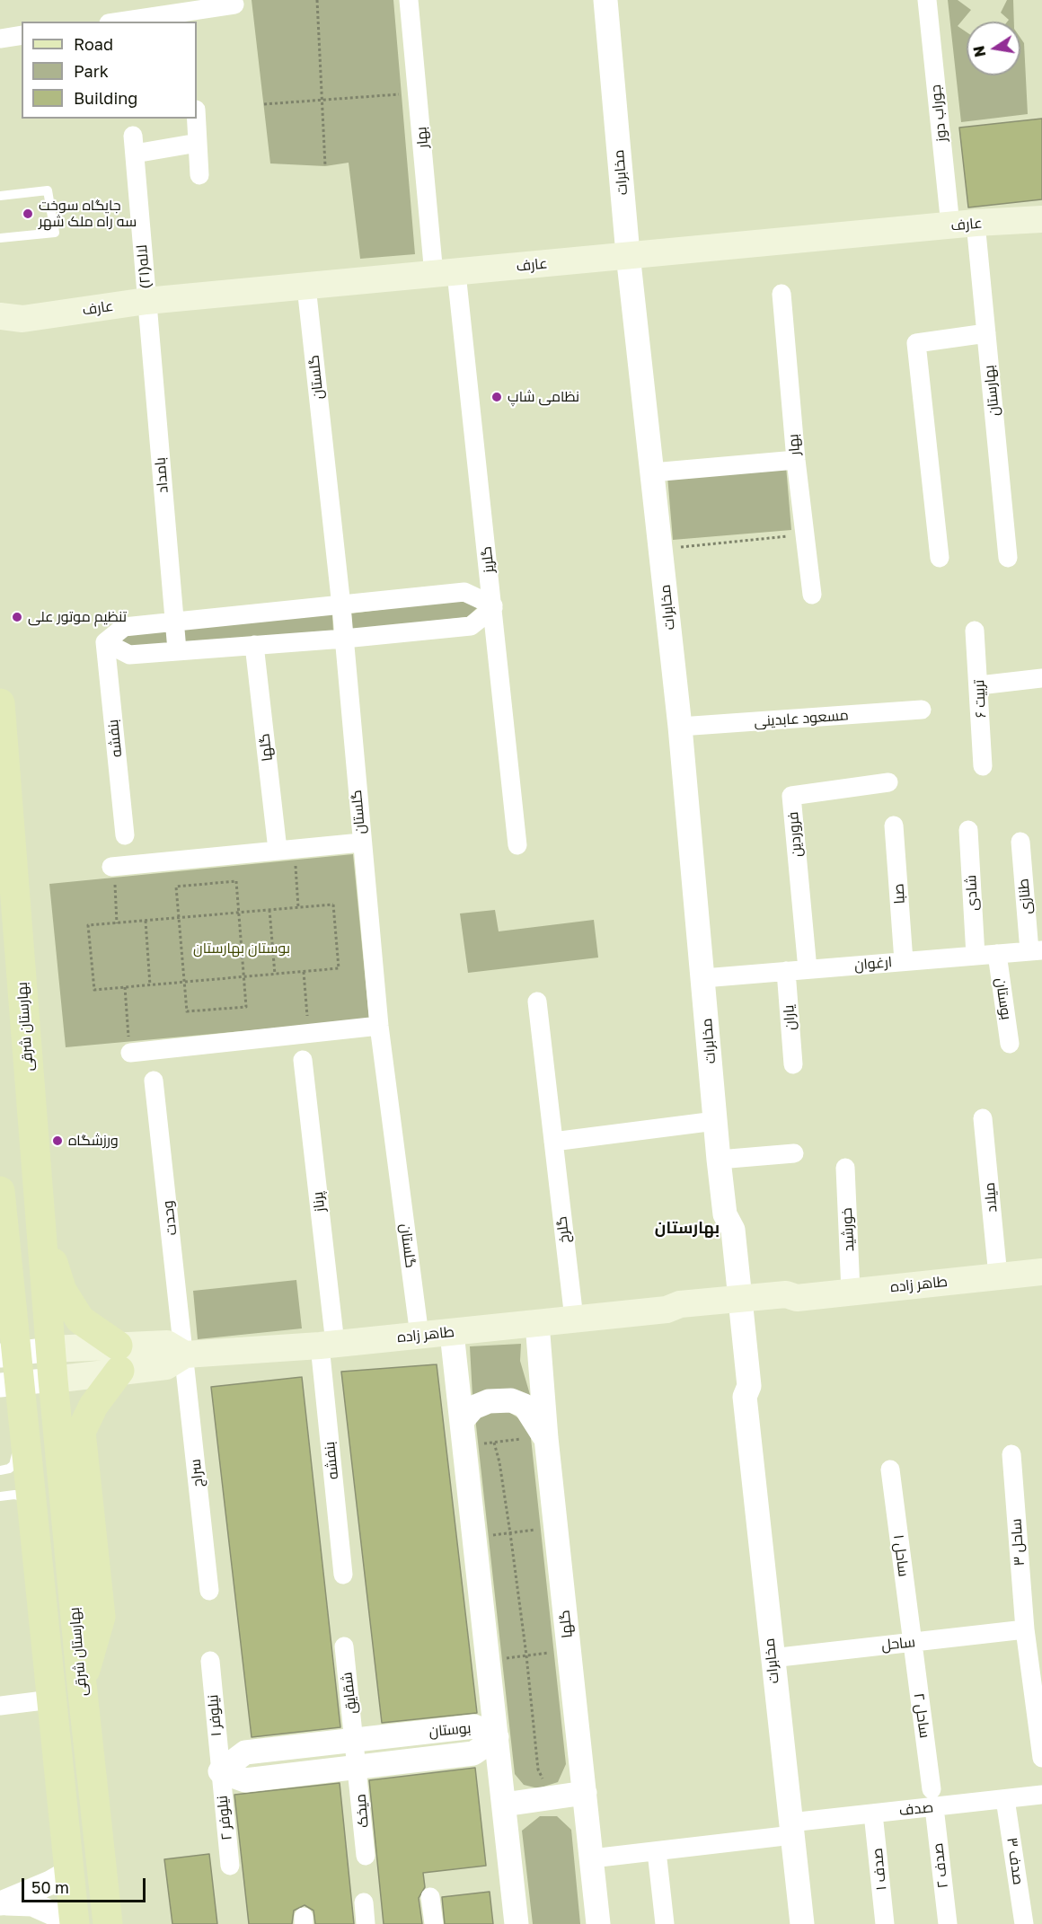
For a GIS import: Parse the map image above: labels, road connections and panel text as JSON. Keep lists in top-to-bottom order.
{
  "streets": {
    "main road": ["عارف", "بهارستان شرقی", "طاهر زاده"],
    "street": [
      "جوراب دوز",
      "بهار",
      "مخابرات",
      "لاله(۲۱)",
      "گلستان",
      "بهارستان",
      "بامداد",
      "گلریز",
      "تربیت ۶",
      "مسعود عابدینی",
      "بنفشه",
      "گلها",
      "فروردین",
      "شادی",
      "صبا",
      "طنازی",
      "ارغوان",
      "بوستان",
      "یاران",
      "میلاد",
      "پرناز",
      "وحدت",
      "گلرخ",
      "خورشید",
      "سراج",
      "ساحل ۳",
      "ساحل ۱",
      "ساحل",
      "شقایق",
      "نیلوفر ۱",
      "ساحل ۲",
      "صدف",
      "میخک",
      "نیلوفر ۲",
      "صدف ۳",
      "صدف ۲",
      "صدف ۱"
    ]
  },
  "crossings": [
    ["جوراب دوز", "عارف"],
    ["جوراب دوز", "بهارستان"],
    ["بهار", "عارف"],
    ["بهار", "گلریز"],
    ["مخابرات", "عارف"],
    ["مخابرات", "مسعود عابدینی"],
    ["مخابرات", "ارغوان"],
    ["مخابرات", "طاهر زاده"],
    ["مخابرات", "ساحل"],
    ["مخابرات", "صدف"],
    ["عارف", "لاله(۲۱)"],
    ["عارف", "گلستان"],
    ["عارف", "بهارستان"],
    ["عارف", "بامداد"],
    ["عارف", "گلریز"],
    ["لاله(۲۱)", "بامداد"],
    ["گلستان", "طاهر زاده"],
    ["بنفشه", "پرناز"],
    ["بنفشه", "طاهر زاده"],
    ["گلها", "طاهر زاده"],
    ["گلها", "صدف"],
    ["فروردین", "ارغوان"],
    ["شادی", "ارغوان"],
    ["صبا", "ارغوان"],
    ["طنازی", "ارغوان"],
    ["ارغوان", "بوستان"],
    ["ارغوان", "یاران"],
    ["بوستان", "شقایق"],
    ["بوستان", "نیلوفر ۱"],
    ["بوستان", "میخک"],
    ["بوستان", "نیلوفر ۲"],
    ["بهارستان شرقی", "طاهر زاده"],
    ["میلاد", "طاهر زاده"],
    ["پرناز", "طاهر زاده"],
    ["وحدت", "طاهر زاده"],
    ["وحدت", "سراج"],
    ["گلرخ", "طاهر زاده"],
    ["خورشید", "طاهر زاده"],
    ["طاهر زاده", "سراج"],
    ["ساحل ۳", "ساحل"],
    ["ساحل ۱", "ساحل"],
    ["ساحل ۱", "ساحل ۲"],
    ["ساحل", "ساحل ۲"],
    ["شقایق", "میخک"],
    ["نیلوفر ۱", "نیلوفر ۲"],
    ["ساحل ۲", "صدف"],
    ["ساحل ۲", "صدف ۲"],
    ["صدف", "صدف ۳"],
    ["صدف", "صدف ۲"],
    ["صدف", "صدف ۱"]
  ],
  "districts": ["بهارستان"],
  "parks": ["بوستان بهارستان"],
  "places": [
    "جایگاه سوخت سه راه ملک شهر",
    "نظامی شاپ",
    "تنظیم موتور علی",
    "ورزشگاه"
  ],
  "legend": ["Road", "Park", "Building"],
  "scale_bar": "50 m",
  "north": "left"
}
